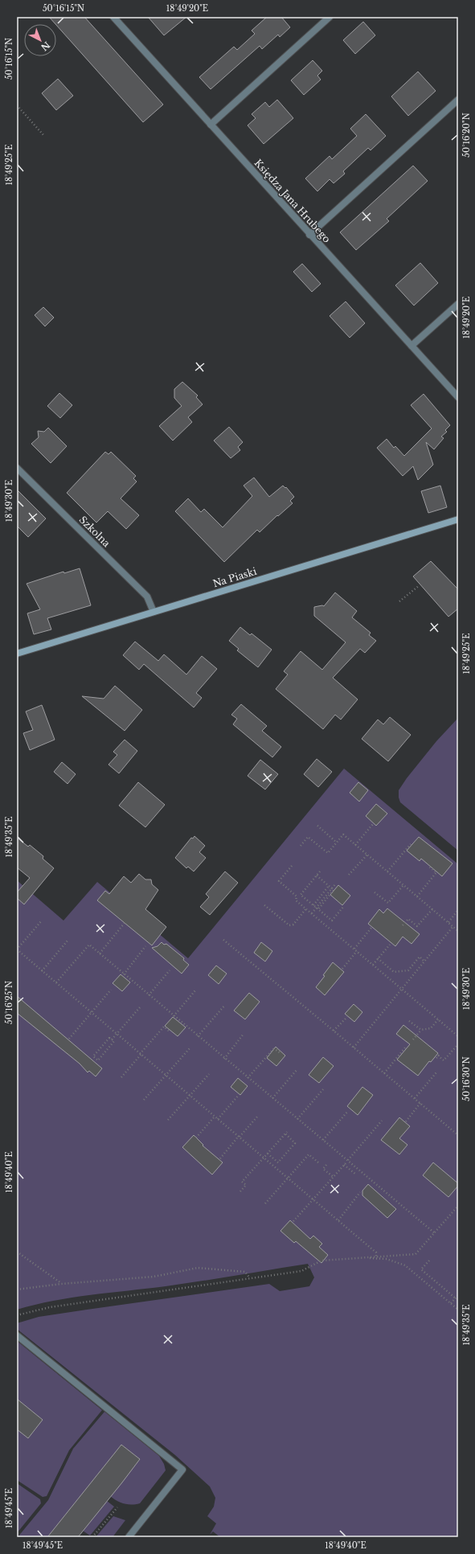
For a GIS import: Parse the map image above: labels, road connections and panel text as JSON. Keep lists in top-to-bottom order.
{
  "streets": {
    "street": ["Księdza Jana Hrubego", "Szkolna", "Na Piaski"]
  },
  "crossings": [
    ["Szkolna", "Na Piaski"]
  ],
  "north": "bottom right",
  "coordinates": [
    "50°16'15\"N",
    "18°49'20\"E",
    "50°16'20\"N",
    "18°49'25\"E",
    "18°49'30\"E",
    "18°49'35\"E",
    "50°16'25\"N",
    "50°16'30\"N",
    "18°49'40\"E",
    "18°49'45\"E"
  ]
}
